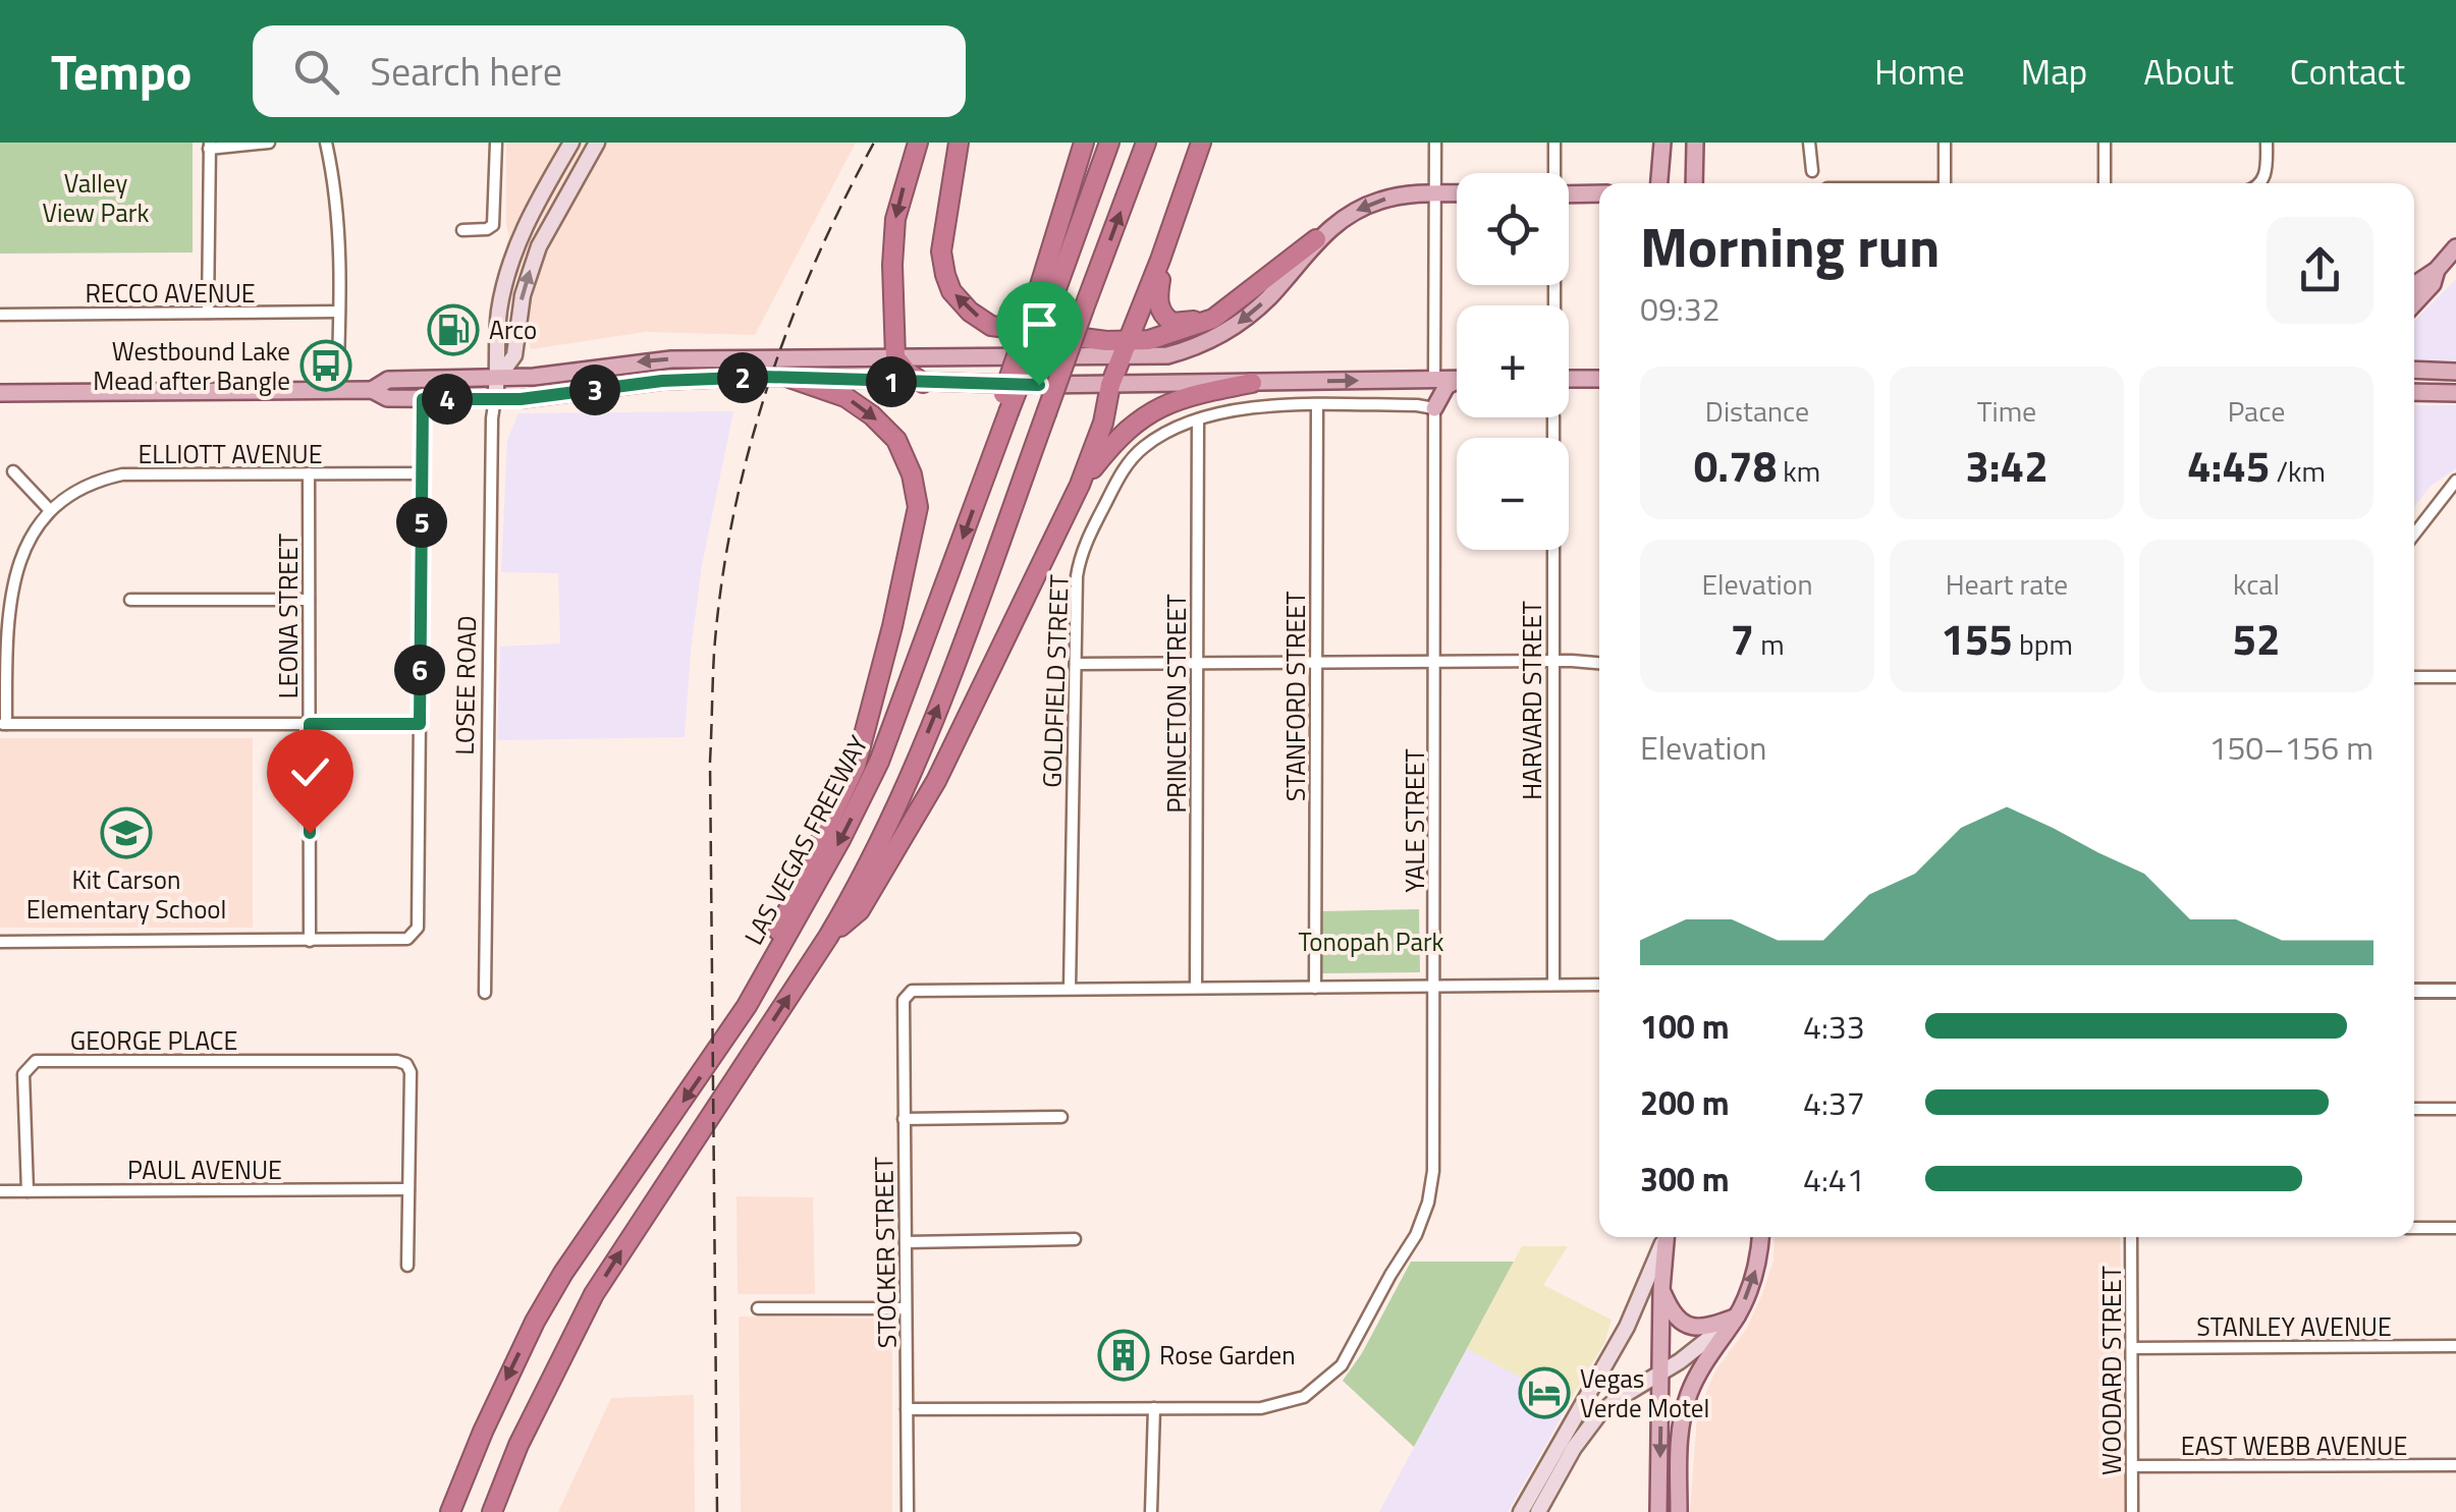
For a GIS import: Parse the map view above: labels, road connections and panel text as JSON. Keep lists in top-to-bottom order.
{
  "streets": {
    "highway": ["LAS VEGAS FREEWAY"],
    "main road": ["LOSEE ROAD"],
    "street": [
      "RECCO AVENUE",
      "ELLIOTT AVENUE",
      "LEONA STREET",
      "GOLDFIELD STREET",
      "STANFORD STREET",
      "HARVARD STREET",
      "PRINCETON STREET",
      "YALE STREET",
      "GEORGE PLACE",
      "PAUL AVENUE",
      "STOCKER STREET",
      "STANLEY AVENUE",
      "WOODARD STREET",
      "EAST WEBB AVENUE"
    ]
  },
  "crossings": [
    ["ELLIOTT AVENUE", "LEONA STREET"],
    ["GOLDFIELD STREET", "STANFORD STREET"],
    ["GOLDFIELD STREET", "PRINCETON STREET"],
    ["GOLDFIELD STREET", "YALE STREET"],
    ["GOLDFIELD STREET", "STOCKER STREET"],
    ["GEORGE PLACE", "PAUL AVENUE"],
    ["STANLEY AVENUE", "WOODARD STREET"],
    ["WOODARD STREET", "EAST WEBB AVENUE"]
  ],
  "parks": ["Valley View Park", "Tonopah Park"],
  "places": {
    "fuel station": ["Arco"],
    "bus stop": ["Westbound Lake Mead after Bangle"],
    "school or university": ["Kit Carson Elementary School"],
    "building": ["Rose Garden"],
    "hotel": ["Vegas Verde Motel"]
  },
  "page": {
    "header": "Tempo",
    "search": "Search here",
    "nav": [
      "Home",
      "Map",
      "About",
      "Contact"
    ],
    "map_buttons": ["+", "−"],
    "heading": ["Morning run", "09:32"],
    "pins": [
      "2",
      "1",
      "3",
      "4",
      "5",
      "6"
    ],
    "stats": [
      ["Distance", "0.78 km"],
      ["Time", "3:42"],
      ["Pace", "4:45 /km"],
      ["Elevation", "7 m"],
      ["Heart rate", "155 bpm"],
      ["kcal", "52"]
    ],
    "chart": ["Elevation", "150–156 m"],
    "list": [
      {
        "name": "100 m",
        "note": "4:33"
      },
      {
        "name": "200 m",
        "note": "4:37"
      },
      {
        "name": "300 m",
        "note": "4:41"
      }
    ]
  }
}
